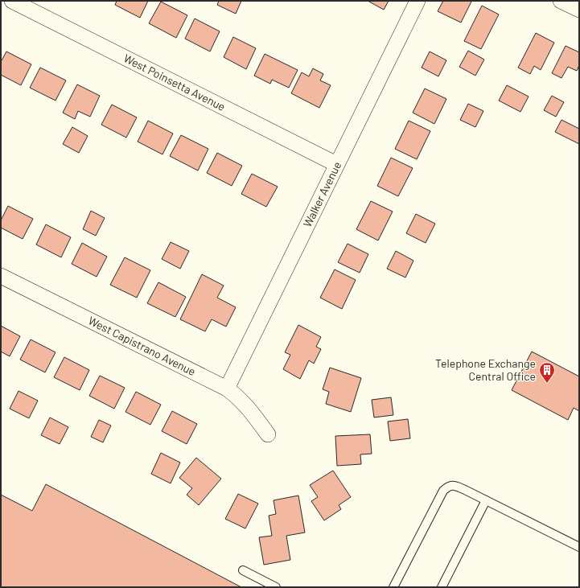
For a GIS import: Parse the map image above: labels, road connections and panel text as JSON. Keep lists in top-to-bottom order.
{
  "streets": {
    "street": ["West Poinsetta Avenue", "Walker Avenue", "West Capistrano Avenue"]
  },
  "crossings": [
    ["West Poinsetta Avenue", "Walker Avenue"],
    ["Walker Avenue", "West Capistrano Avenue"]
  ],
  "places": {
    "building": ["Telephone Exchange Central Office"]
  }
}
